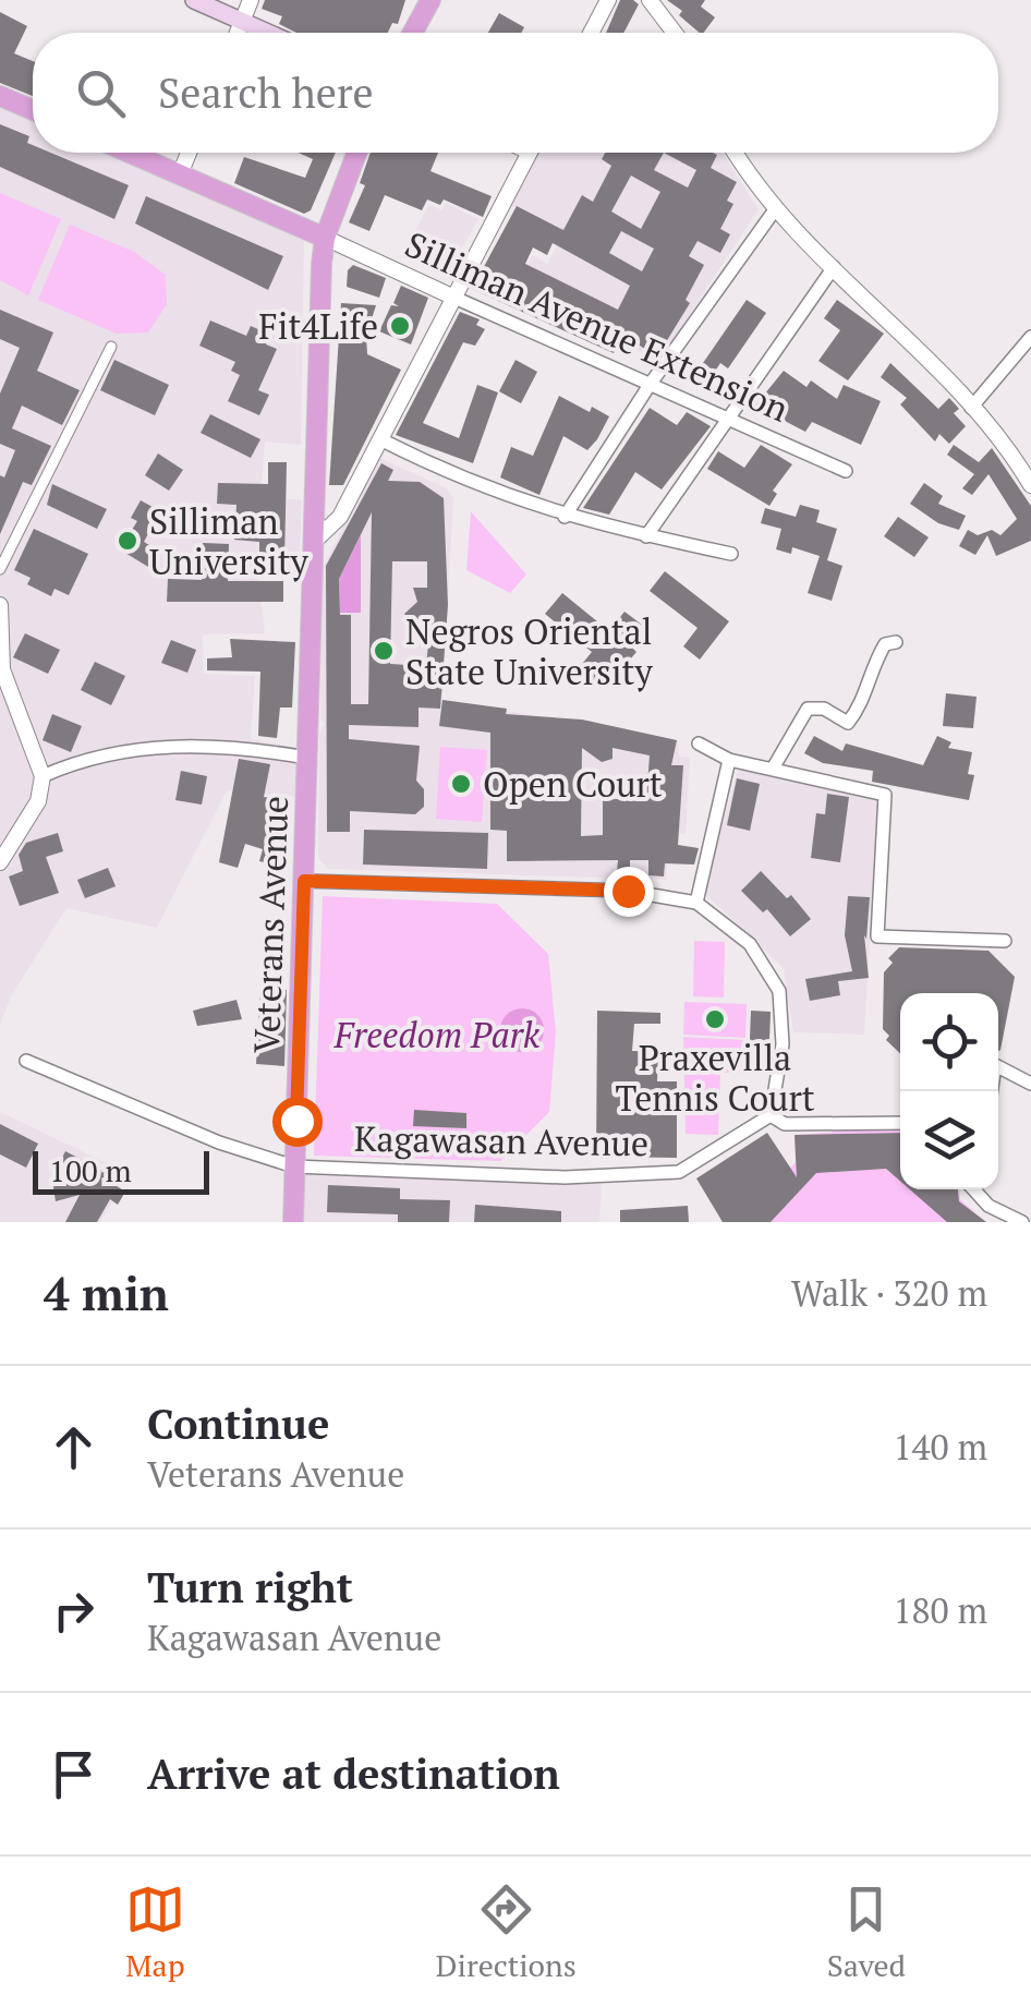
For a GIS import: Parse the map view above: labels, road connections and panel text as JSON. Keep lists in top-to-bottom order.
{
  "streets": {
    "main road": ["Veterans Avenue"],
    "street": ["Silliman Avenue Extension", "Kagawasan Avenue"]
  },
  "crossings": [
    ["Silliman Avenue Extension", "Veterans Avenue"],
    ["Veterans Avenue", "Kagawasan Avenue"]
  ],
  "parks": ["Freedom Park"],
  "places": [
    "Fit4Life",
    "Silliman University",
    "Negros Oriental State University",
    "Open Court",
    "Praxevilla Tennis Court"
  ],
  "scale_bar": "100 m",
  "page": {
    "search": "Search here",
    "scale": "100 m",
    "heading": ["4 min", "Walk · 320 m"],
    "list": [
      ["Continue", "Veterans Avenue", "140 m"],
      ["Turn right", "Kagawasan Avenue", "180 m"],
      "Arrive at destination"
    ],
    "nav": ["Map", "Directions", "Saved"]
  }
}
